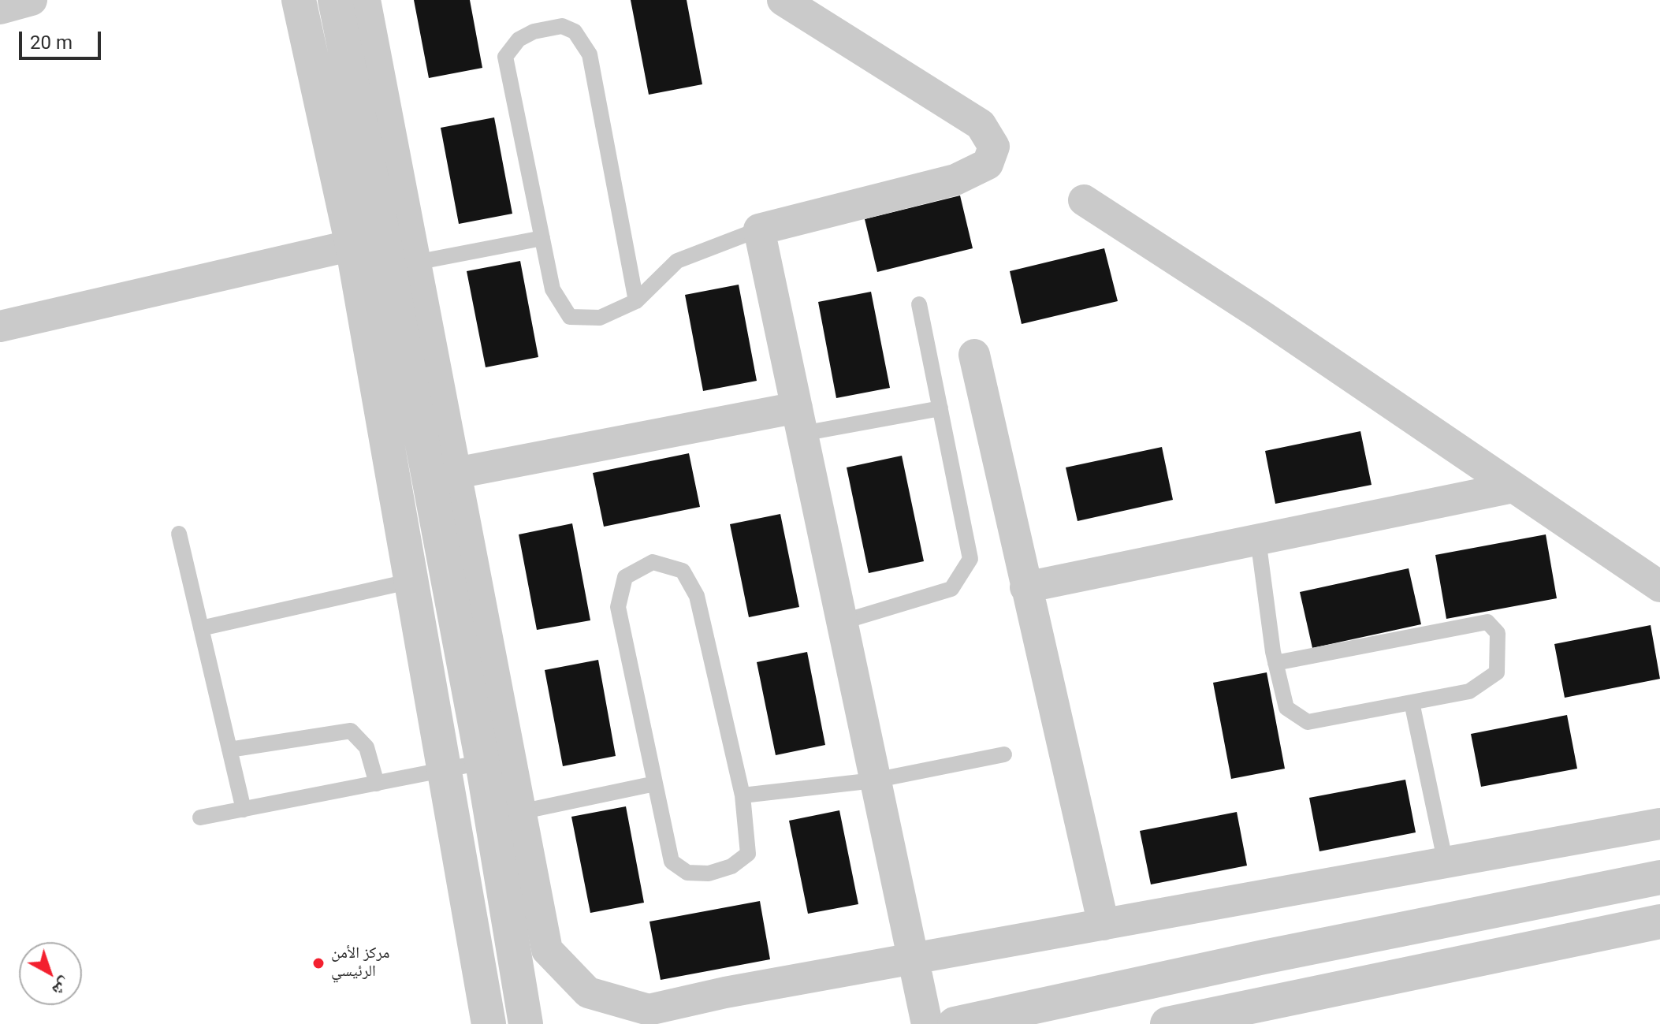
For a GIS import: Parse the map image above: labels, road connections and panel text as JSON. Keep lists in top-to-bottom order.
{
  "places": ["مركز الأمن الرئيسي"],
  "scale_bar": "20 m",
  "north": "bottom right"
}
